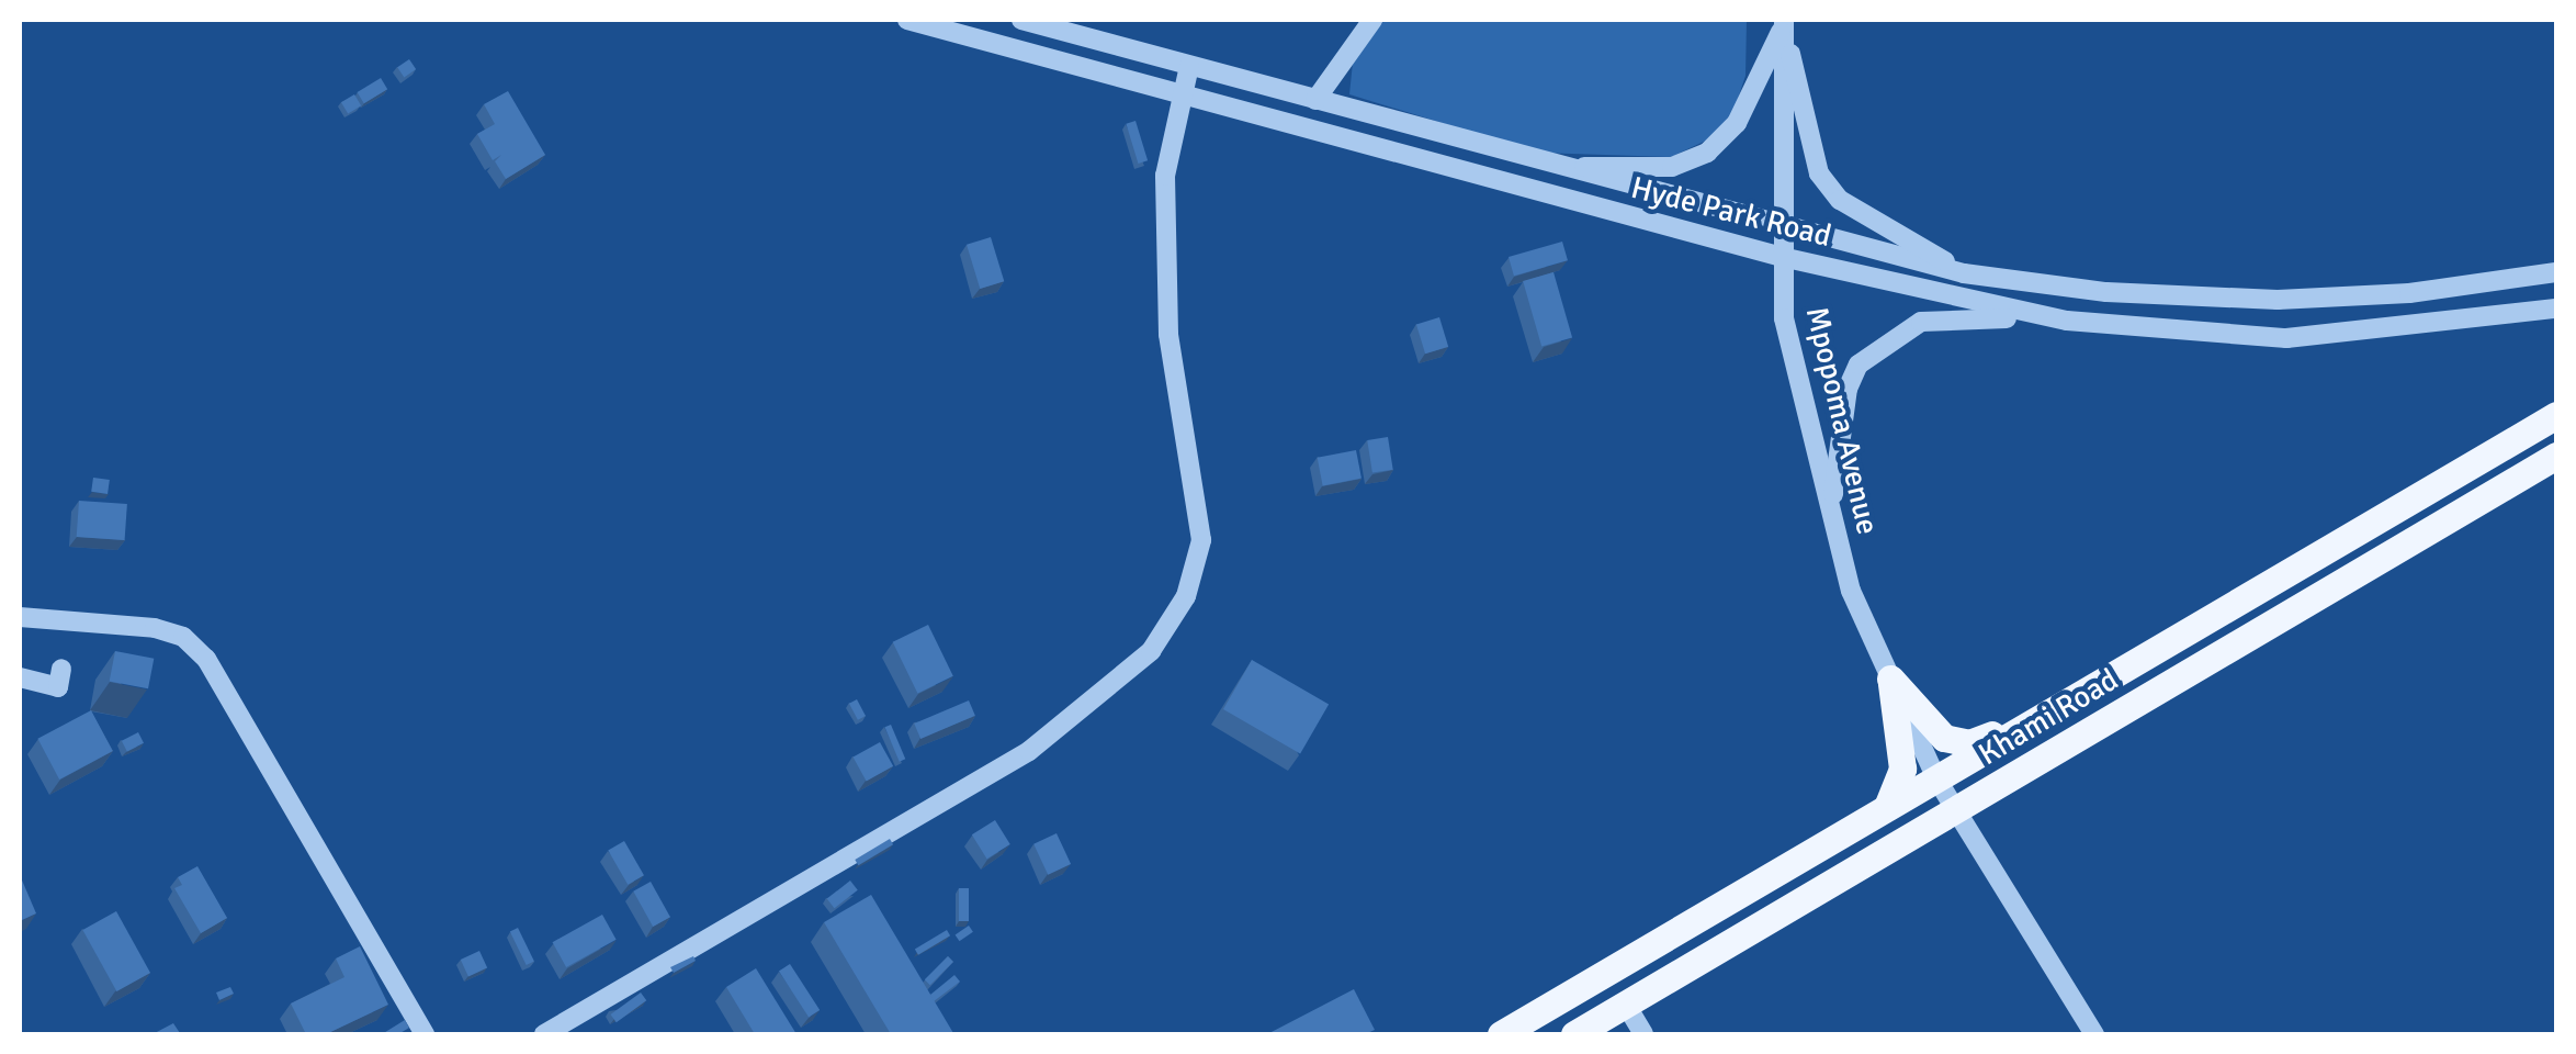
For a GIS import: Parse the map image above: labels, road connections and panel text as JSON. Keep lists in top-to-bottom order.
{
  "streets": {
    "main road": ["Khami Road"],
    "street": ["Hyde Park Road", "Mpopoma Avenue"]
  },
  "crossings": [
    ["Hyde Park Road", "Mpopoma Avenue"],
    ["Mpopoma Avenue", "Khami Road"]
  ]
}
